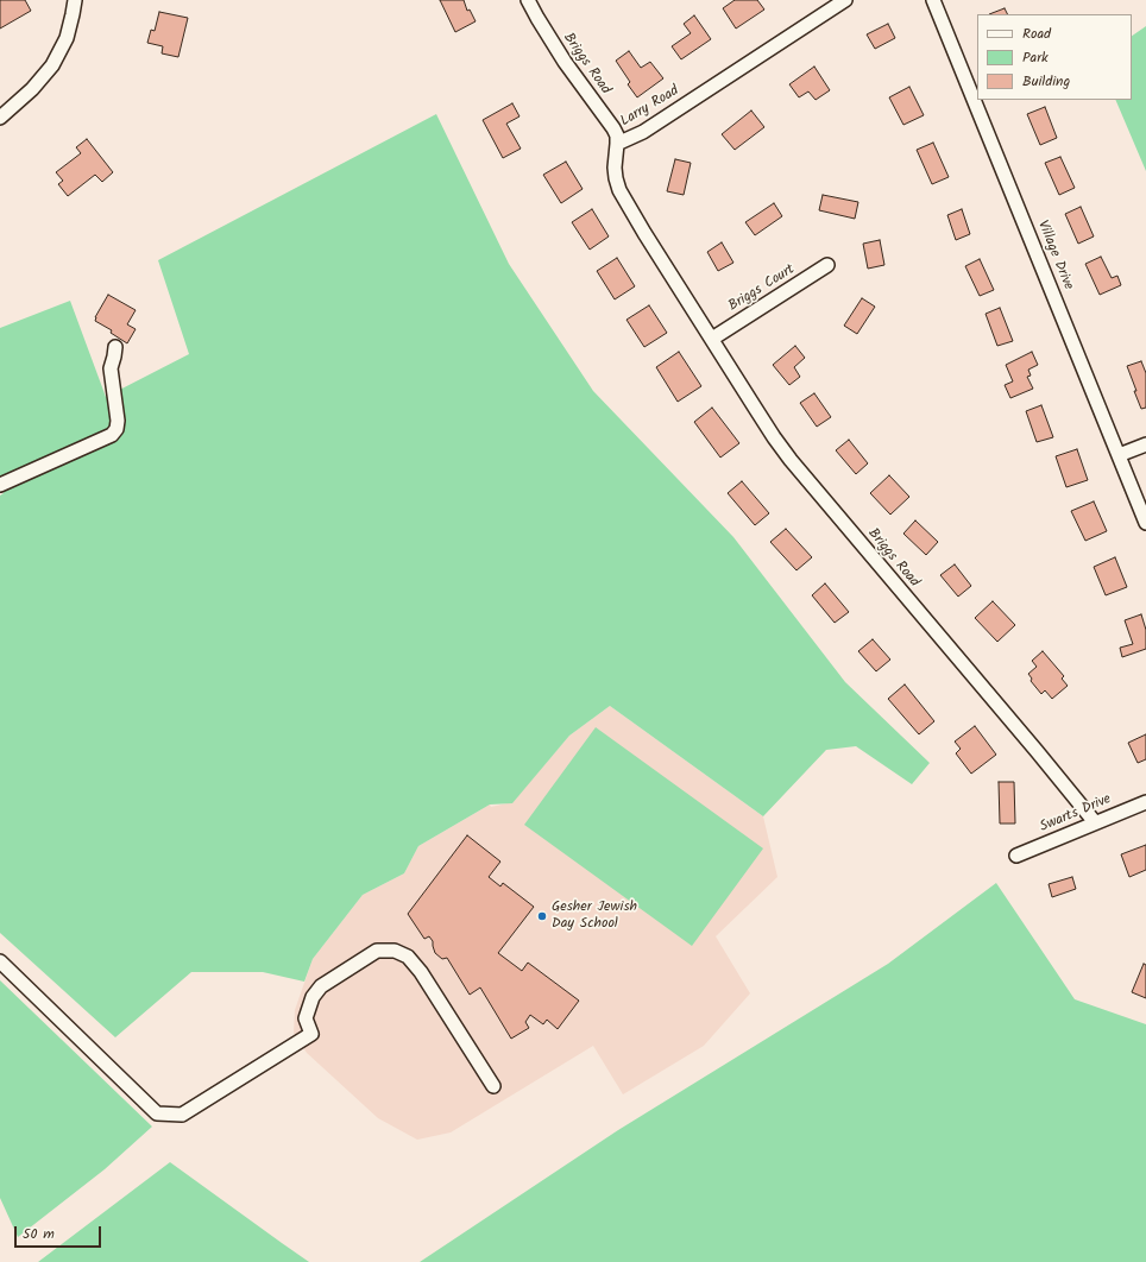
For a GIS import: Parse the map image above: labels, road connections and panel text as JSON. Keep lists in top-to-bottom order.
{
  "streets": {
    "street": [
      "Briggs Road",
      "Larry Road",
      "Village Drive",
      "Briggs Court",
      "Swarts Drive"
    ]
  },
  "crossings": [
    ["Briggs Road", "Larry Road"],
    ["Briggs Road", "Briggs Court"],
    ["Briggs Road", "Swarts Drive"]
  ],
  "places": ["Gesher Jewish Day School"],
  "legend": ["Road", "Park", "Building"],
  "scale_bar": "50 m"
}
